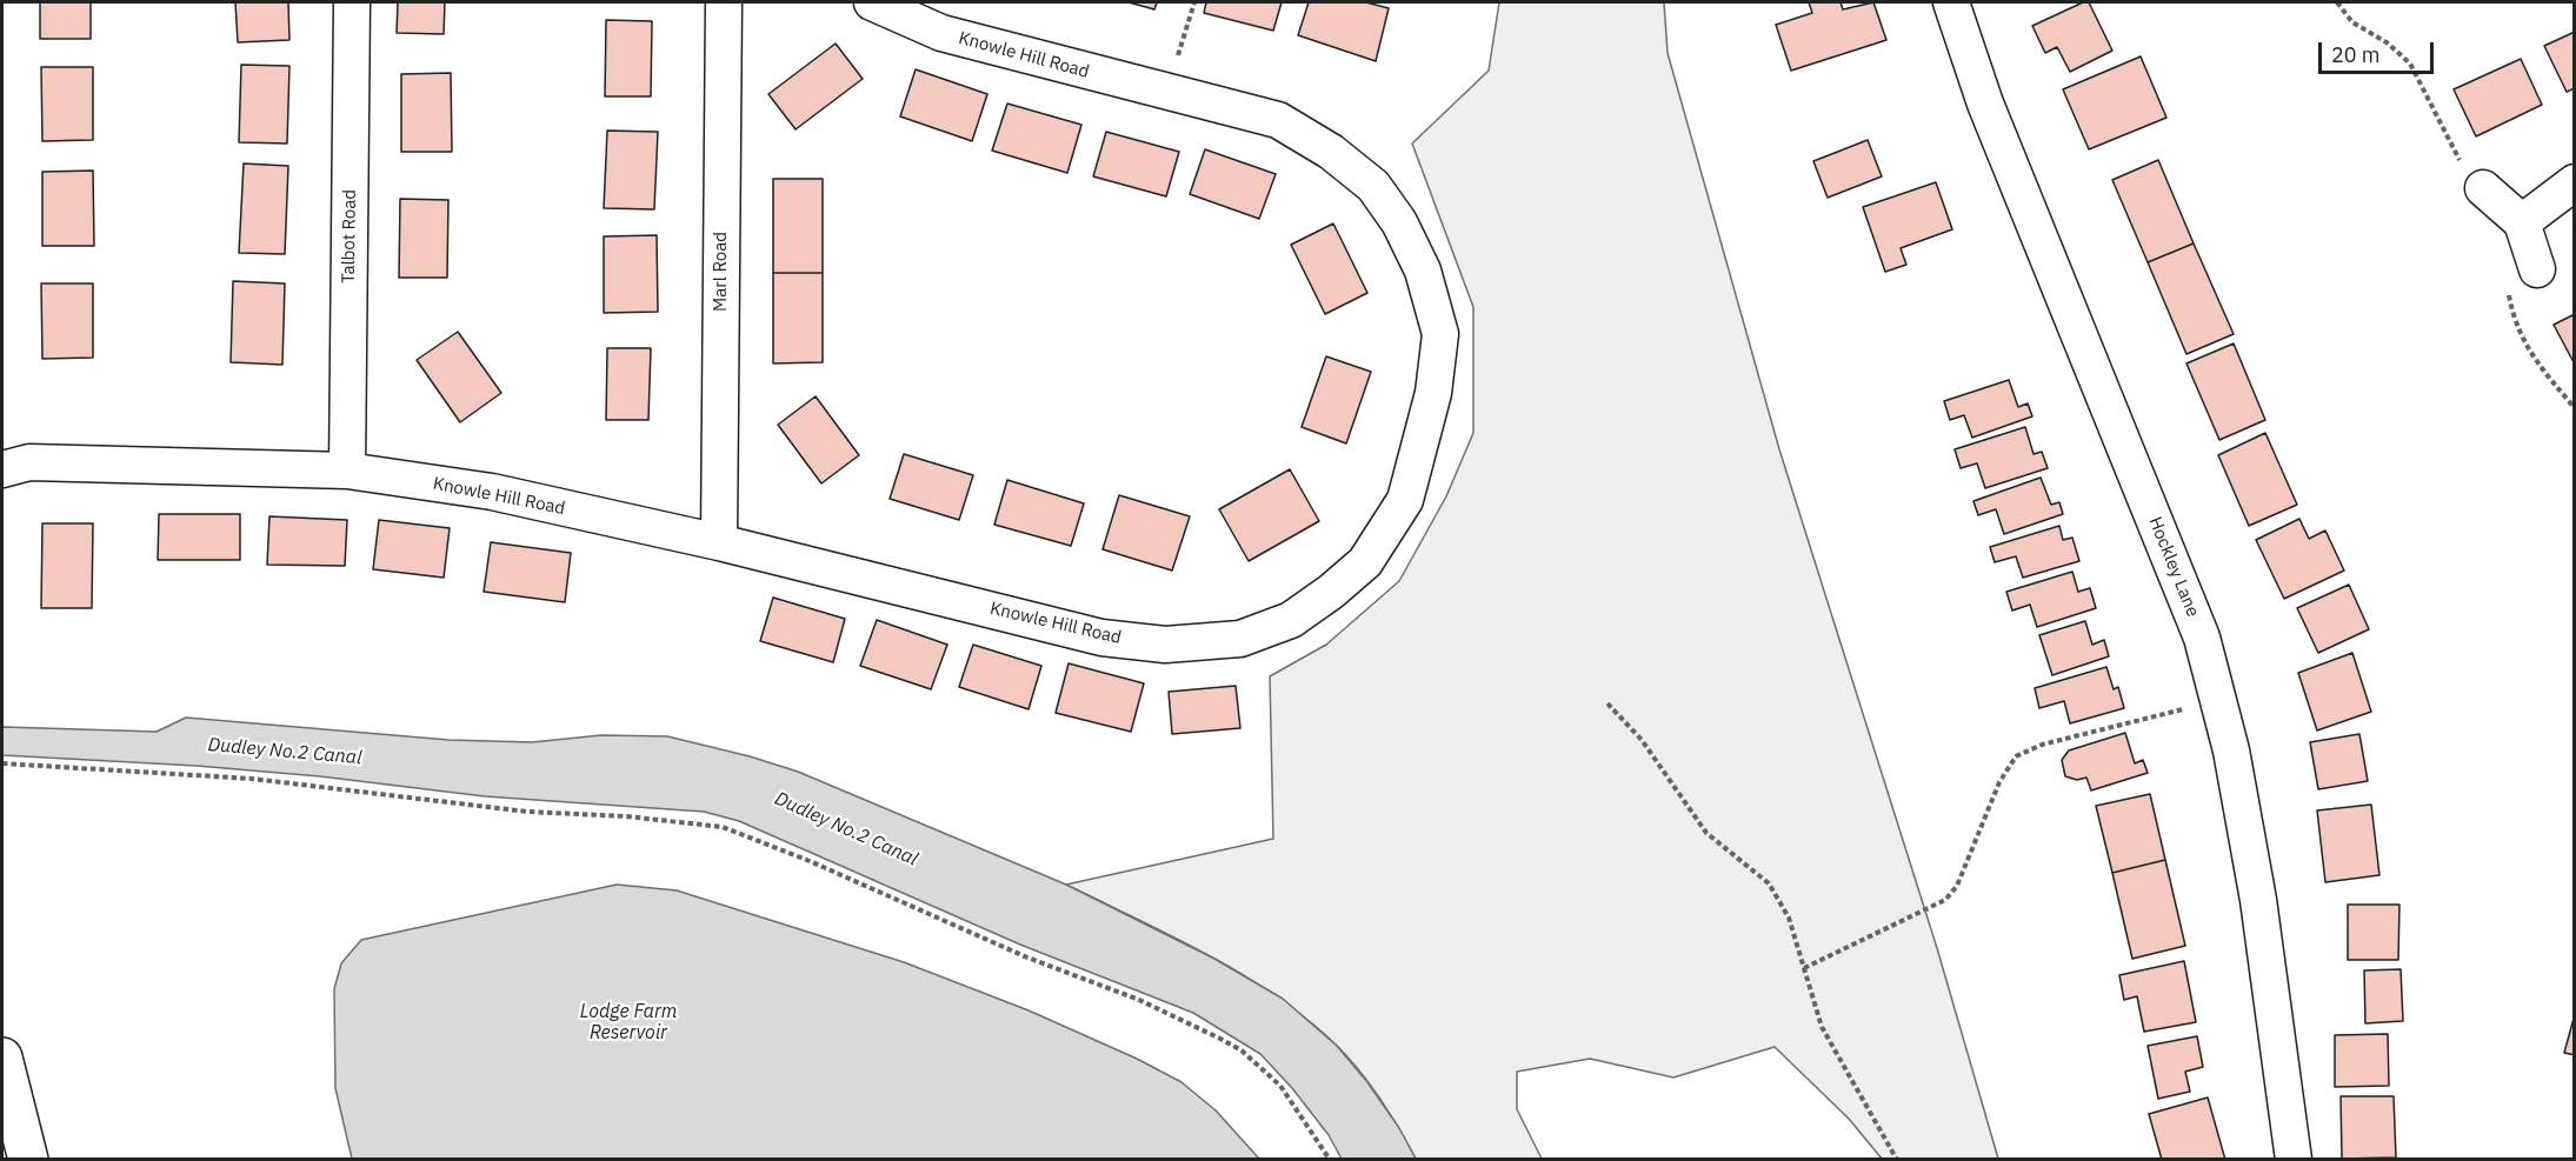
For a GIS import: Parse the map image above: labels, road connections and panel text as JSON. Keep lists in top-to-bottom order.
{
  "streets": {
    "street": [
      "Knowle Hill Road",
      "Talbot Road",
      "Marl Road",
      "Hockley Lane"
    ]
  },
  "crossings": [
    ["Knowle Hill Road", "Talbot Road"],
    ["Knowle Hill Road", "Marl Road"]
  ],
  "water": ["Dudley No.2 Canal", "Lodge Farm Reservoir"],
  "scale_bar": "20 m"
}
